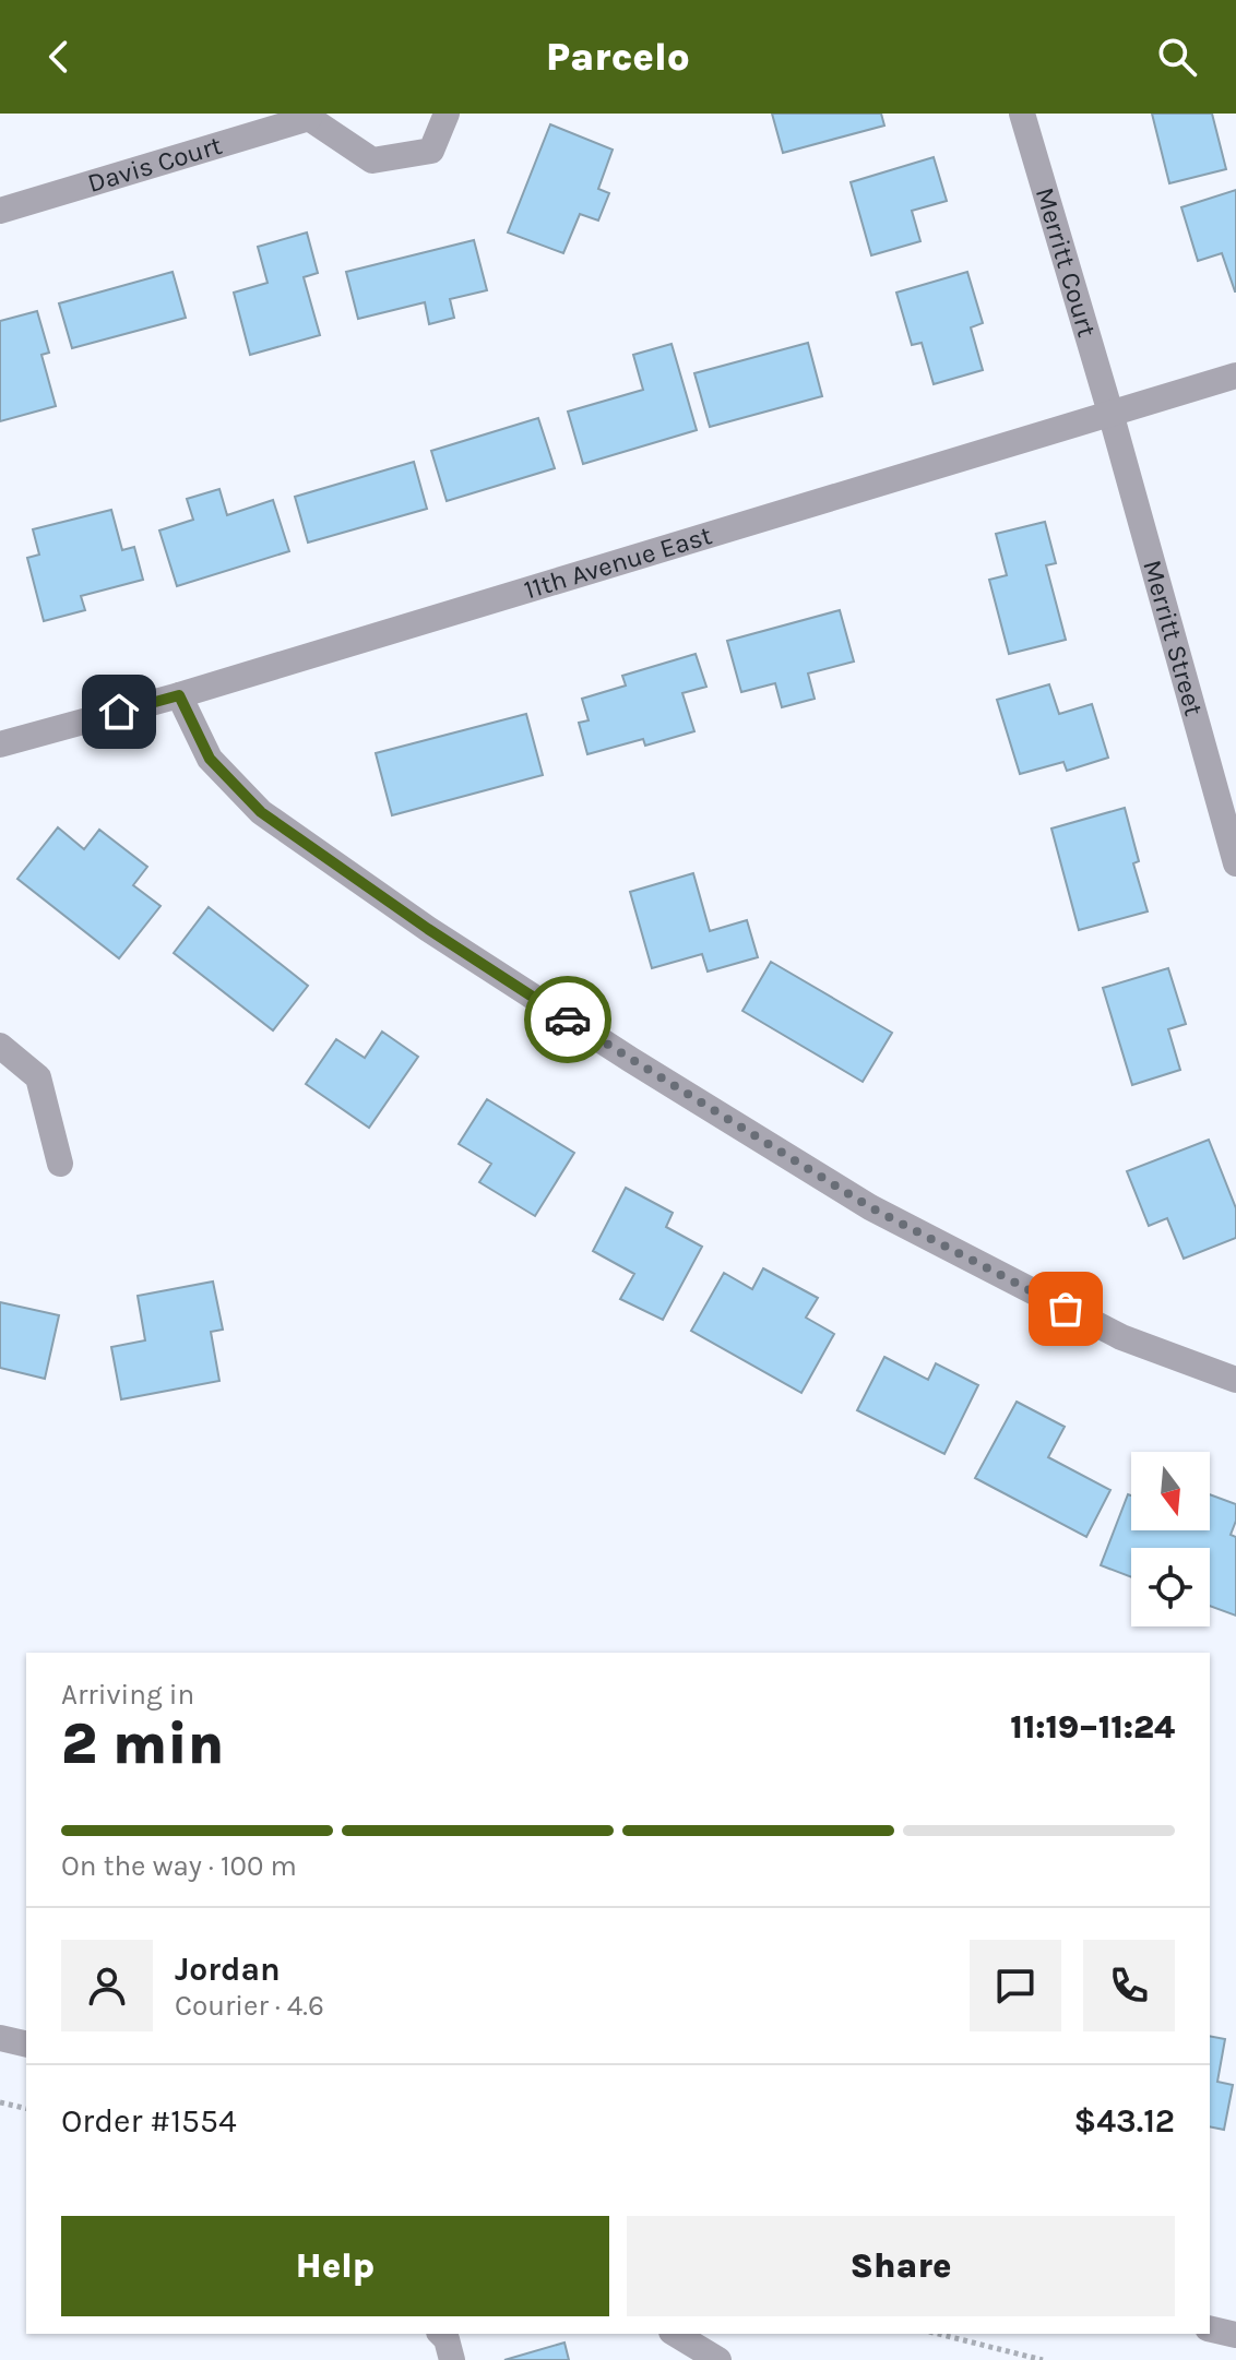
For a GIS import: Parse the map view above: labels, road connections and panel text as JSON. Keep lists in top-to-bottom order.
{
  "streets": {
    "street": [
      "Davis Court",
      "Merritt Court",
      "11th Avenue East",
      "Merritt Street"
    ]
  },
  "crossings": [
    ["Merritt Court", "11th Avenue East"],
    ["Merritt Court", "Merritt Street"],
    ["11th Avenue East", "Merritt Street"]
  ],
  "north": "bottom",
  "page": {
    "header": "Parcelo",
    "heading": ["2 min", "Arriving in", "11:19–11:24"],
    "panel": [
      "Jordan",
      "Courier · 4.6",
      "Order #1554",
      "$43.12"
    ],
    "bar": "On the way · 100 m",
    "buttons": ["Help", "Share"]
  }
}
